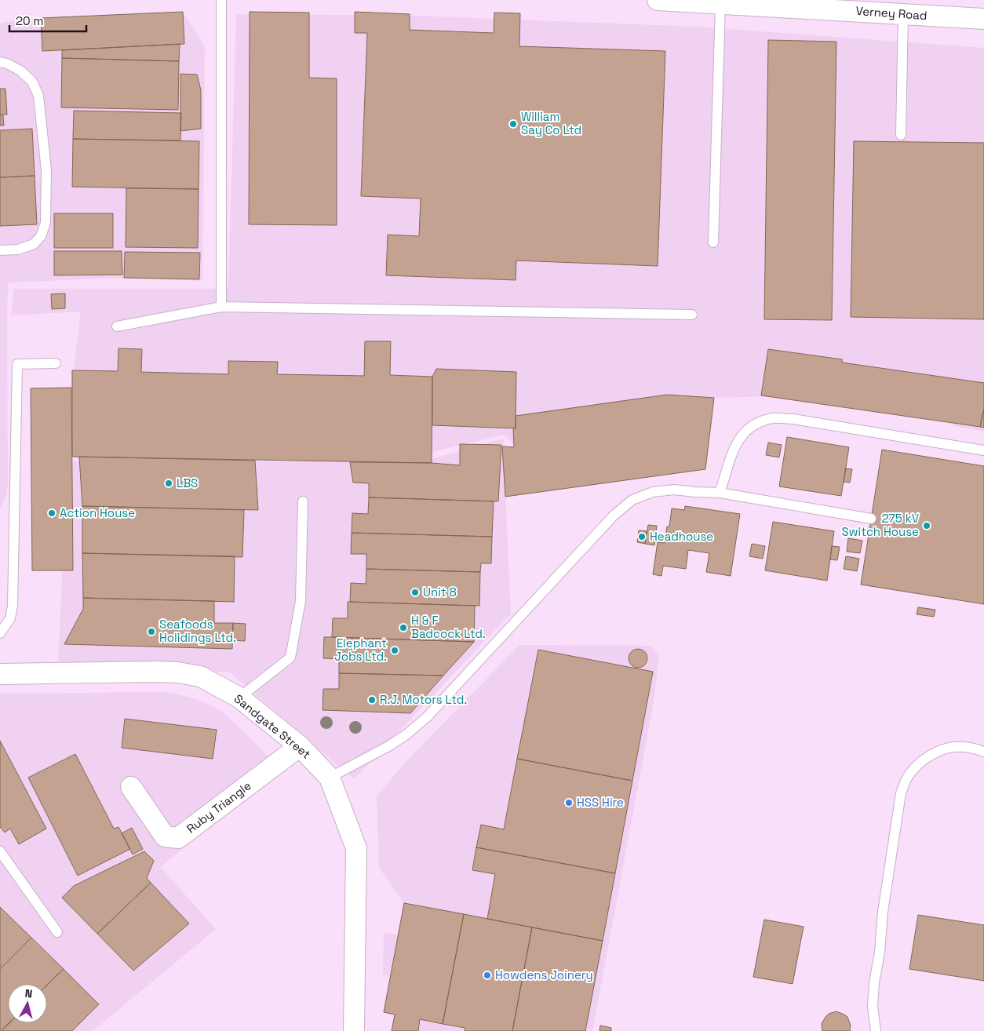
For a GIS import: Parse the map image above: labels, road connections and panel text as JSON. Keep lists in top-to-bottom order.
{
  "streets": {
    "street": ["Verney Road", "Sandgate Street", "Ruby Triangle"]
  },
  "crossings": [
    ["Sandgate Street", "Ruby Triangle"]
  ],
  "places": [
    "William Say Co Ltd",
    "LBS",
    "Action House",
    "275 kV Switch House",
    "Headhouse",
    "Unit 8",
    "H & F Badcock Ltd.",
    "Seafoods Holidings Ltd.",
    "Elephant Jobs Ltd.",
    "R.J. Motors Ltd.",
    "HSS Hire",
    "Howdens Joinery"
  ],
  "scale_bar": "20 m",
  "north": "top"
}
